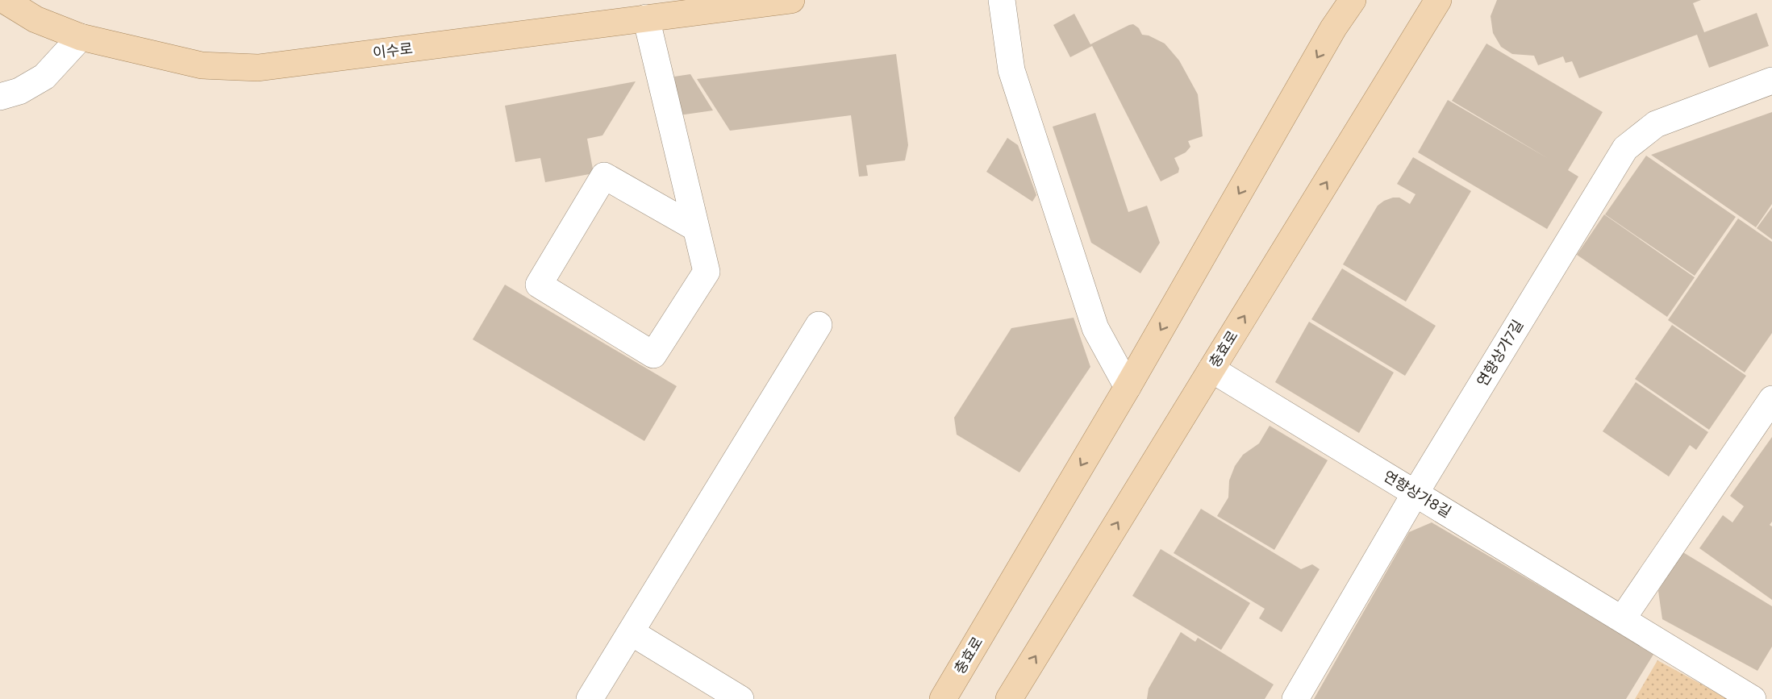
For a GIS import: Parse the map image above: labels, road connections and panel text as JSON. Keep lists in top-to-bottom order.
{
  "streets": {
    "main road": ["이수로", "충효로"],
    "street": ["연향상가7길", "연향상가8길"]
  },
  "crossings": [
    ["충효로", "연향상가8길"],
    ["연향상가7길", "연향상가8길"]
  ]
}
